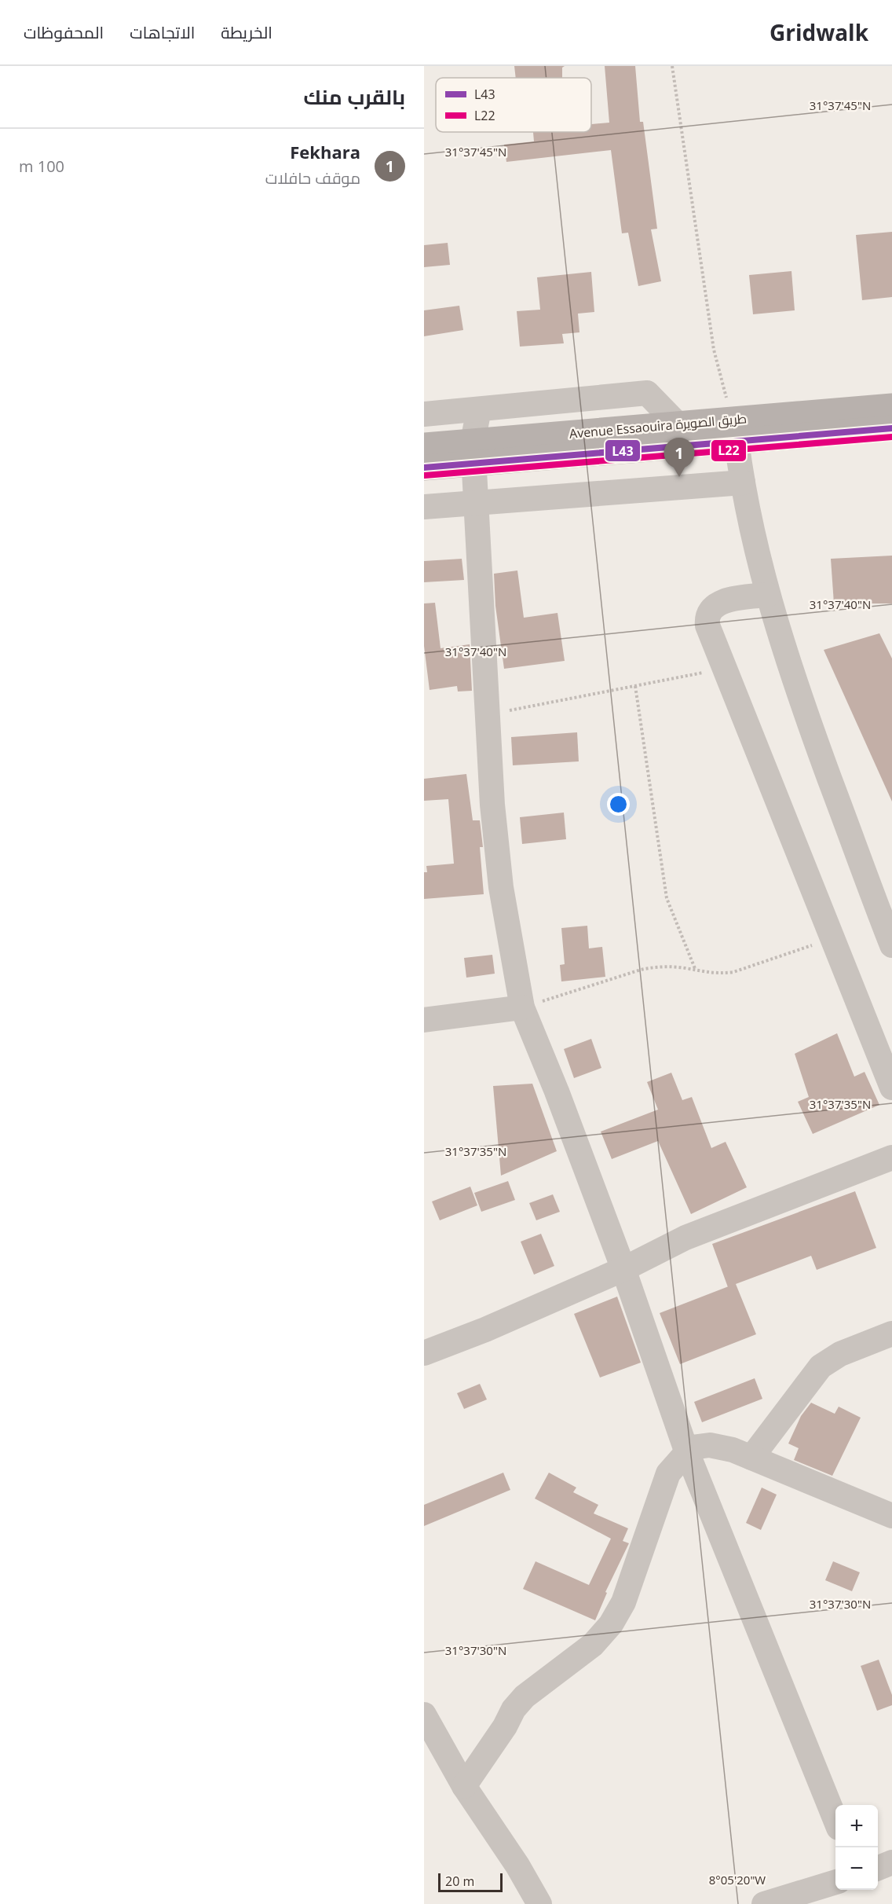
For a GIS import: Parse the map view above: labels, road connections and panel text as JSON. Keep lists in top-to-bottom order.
{
  "streets": {
    "main road": ["Avenue Essaouira طريق الصويرة"]
  },
  "lines": ["transit line L43", "transit line L22"],
  "legend": ["L43", "L22"],
  "scale_bar": "20 m",
  "page": {
    "header": "Gridwalk",
    "nav": ["الخريطة", "الاتجاهات", "المحفوظات"],
    "heading": "بالقرب منك",
    "list": [
      {
        "mark": "1",
        "name": "Fekhara",
        "note": "موقف حافلات",
        "value": "100 m"
      }
    ],
    "pins": "1",
    "map_buttons": ["+", "−"],
    "scale": "20 m"
  },
  "coordinates": [
    "31°37'45\"N",
    "31°37'40\"N",
    "31°37'35\"N",
    "31°37'30\"N",
    "8°05'20\"W"
  ]
}
